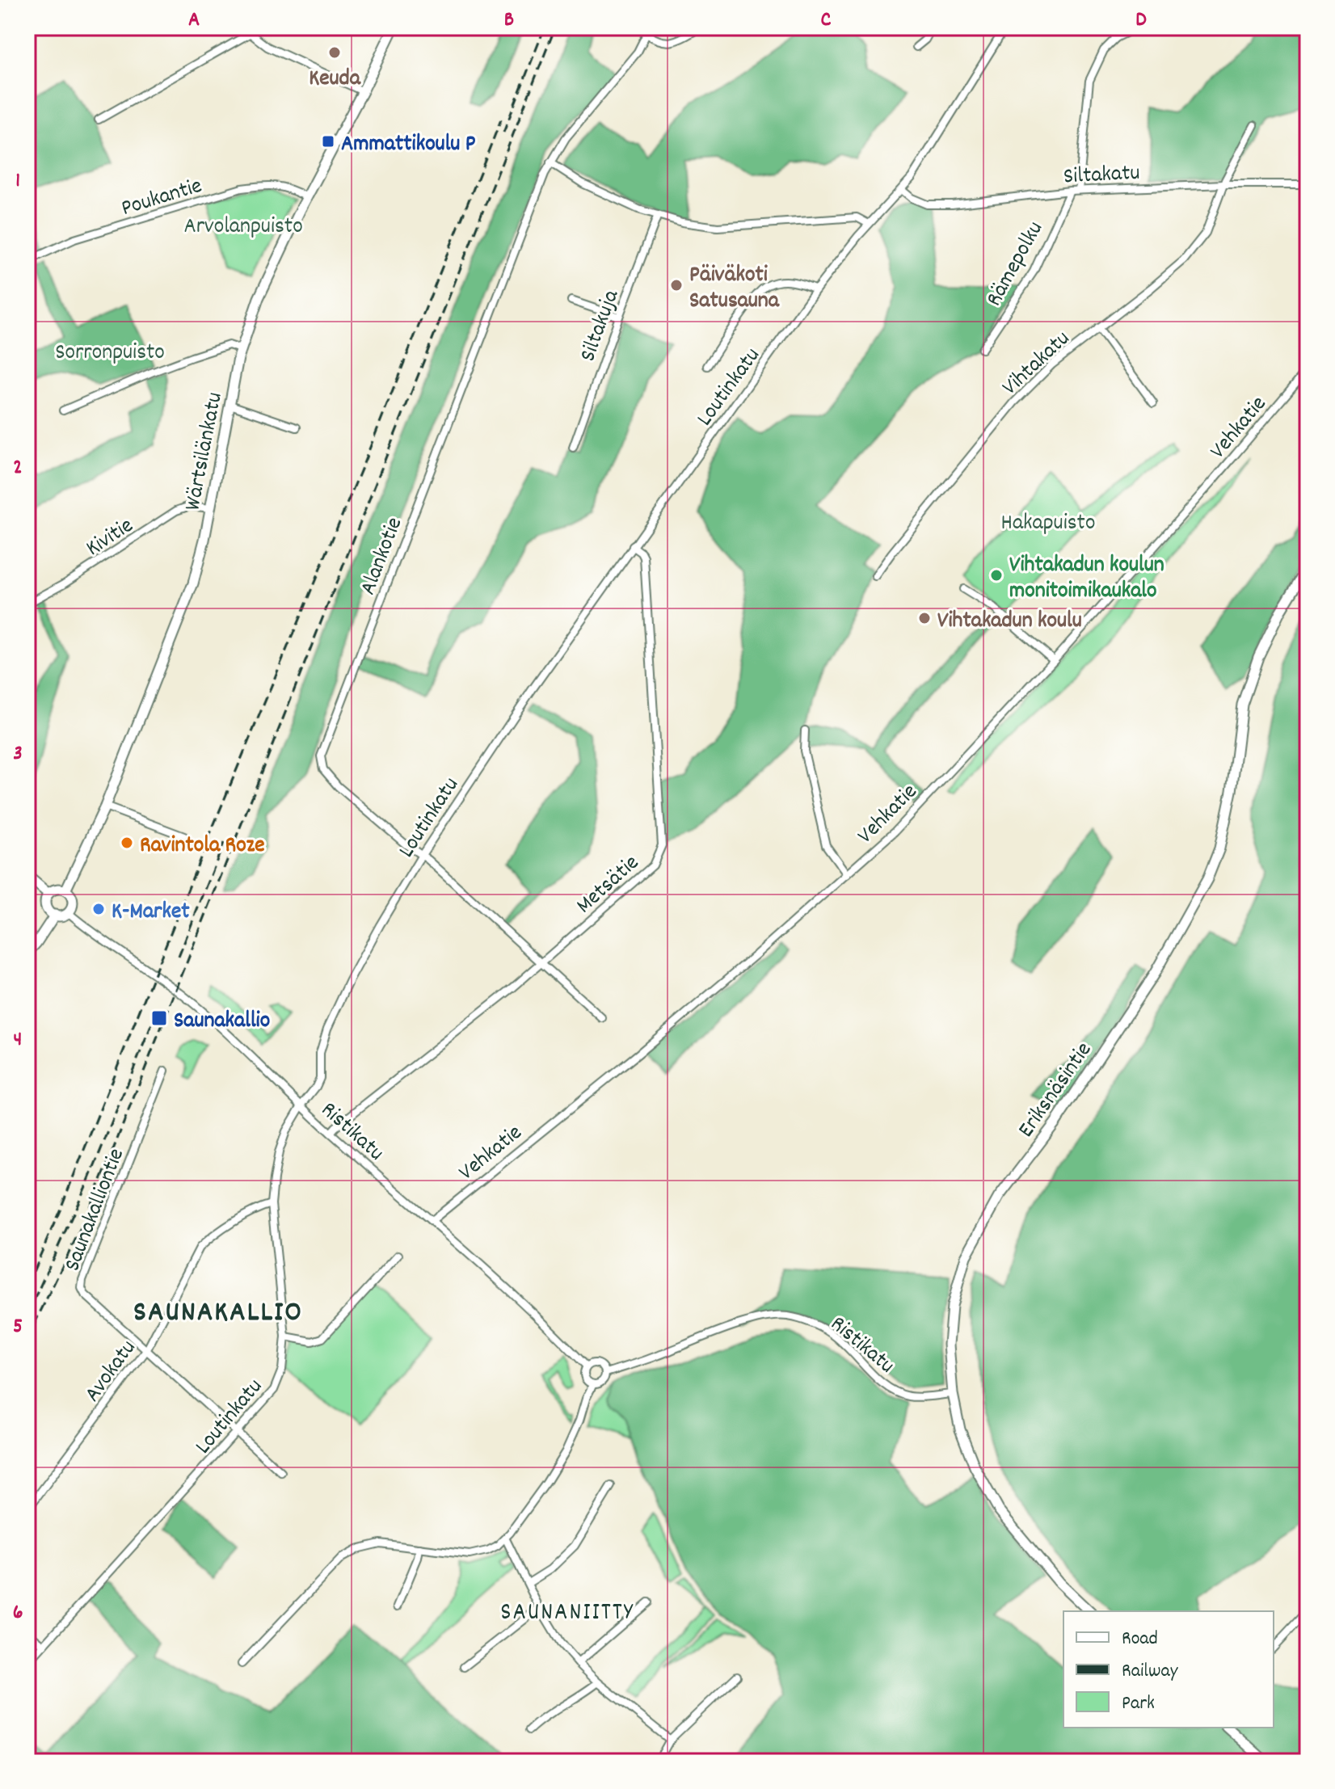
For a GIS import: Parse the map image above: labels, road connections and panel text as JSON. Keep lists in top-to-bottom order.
{
  "streets": {
    "street": [
      "Siltakatu",
      "Poukantie",
      "Rämepolku",
      "Siltakuja",
      "Vihtakatu",
      "Loutinkatu",
      "Vehkatie",
      "Wärtsilänkatu",
      "Kivitie",
      "Alankotie",
      "Metsätie",
      "Eriksnäsintie",
      "Ristikatu",
      "Saunakalliontie",
      "Avokatu"
    ]
  },
  "crossings": [
    ["Siltakatu", "Rämepolku"],
    ["Siltakatu", "Vihtakatu"],
    ["Siltakatu", "Loutinkatu"],
    ["Poukantie", "Wärtsilänkatu"],
    ["Loutinkatu", "Alankotie"],
    ["Loutinkatu", "Metsätie"],
    ["Loutinkatu", "Ristikatu"],
    ["Loutinkatu", "Saunakalliontie"],
    ["Loutinkatu", "Avokatu"],
    ["Vehkatie", "Ristikatu"],
    ["Wärtsilänkatu", "Kivitie"],
    ["Wärtsilänkatu", "Ristikatu"],
    ["Alankotie", "Metsätie"],
    ["Metsätie", "Ristikatu"],
    ["Eriksnäsintie", "Ristikatu"],
    ["Saunakalliontie", "Avokatu"]
  ],
  "districts": ["SAUNAKALLIO", "SAUNANIITTY"],
  "parks": ["Arvolanpuisto", "Sorronpuisto", "Hakapuisto"],
  "places": {
    "other": [
      "Keuda",
      "Päiväkoti Satusauna",
      "Vihtakadun koulun monitoimikaukalo",
      "Vihtakadun koulu",
      "Ravintola Roze",
      "K-Market"
    ],
    "transit": ["Ammattikoulu P", "Saunakallio"]
  },
  "legend": ["Road", "Railway", "Park"],
  "grid": {
    "columns": [
      "A",
      "B",
      "C",
      "D"
    ],
    "rows": [
      "1",
      "2",
      "3",
      "4",
      "5",
      "6"
    ]
  }
}
